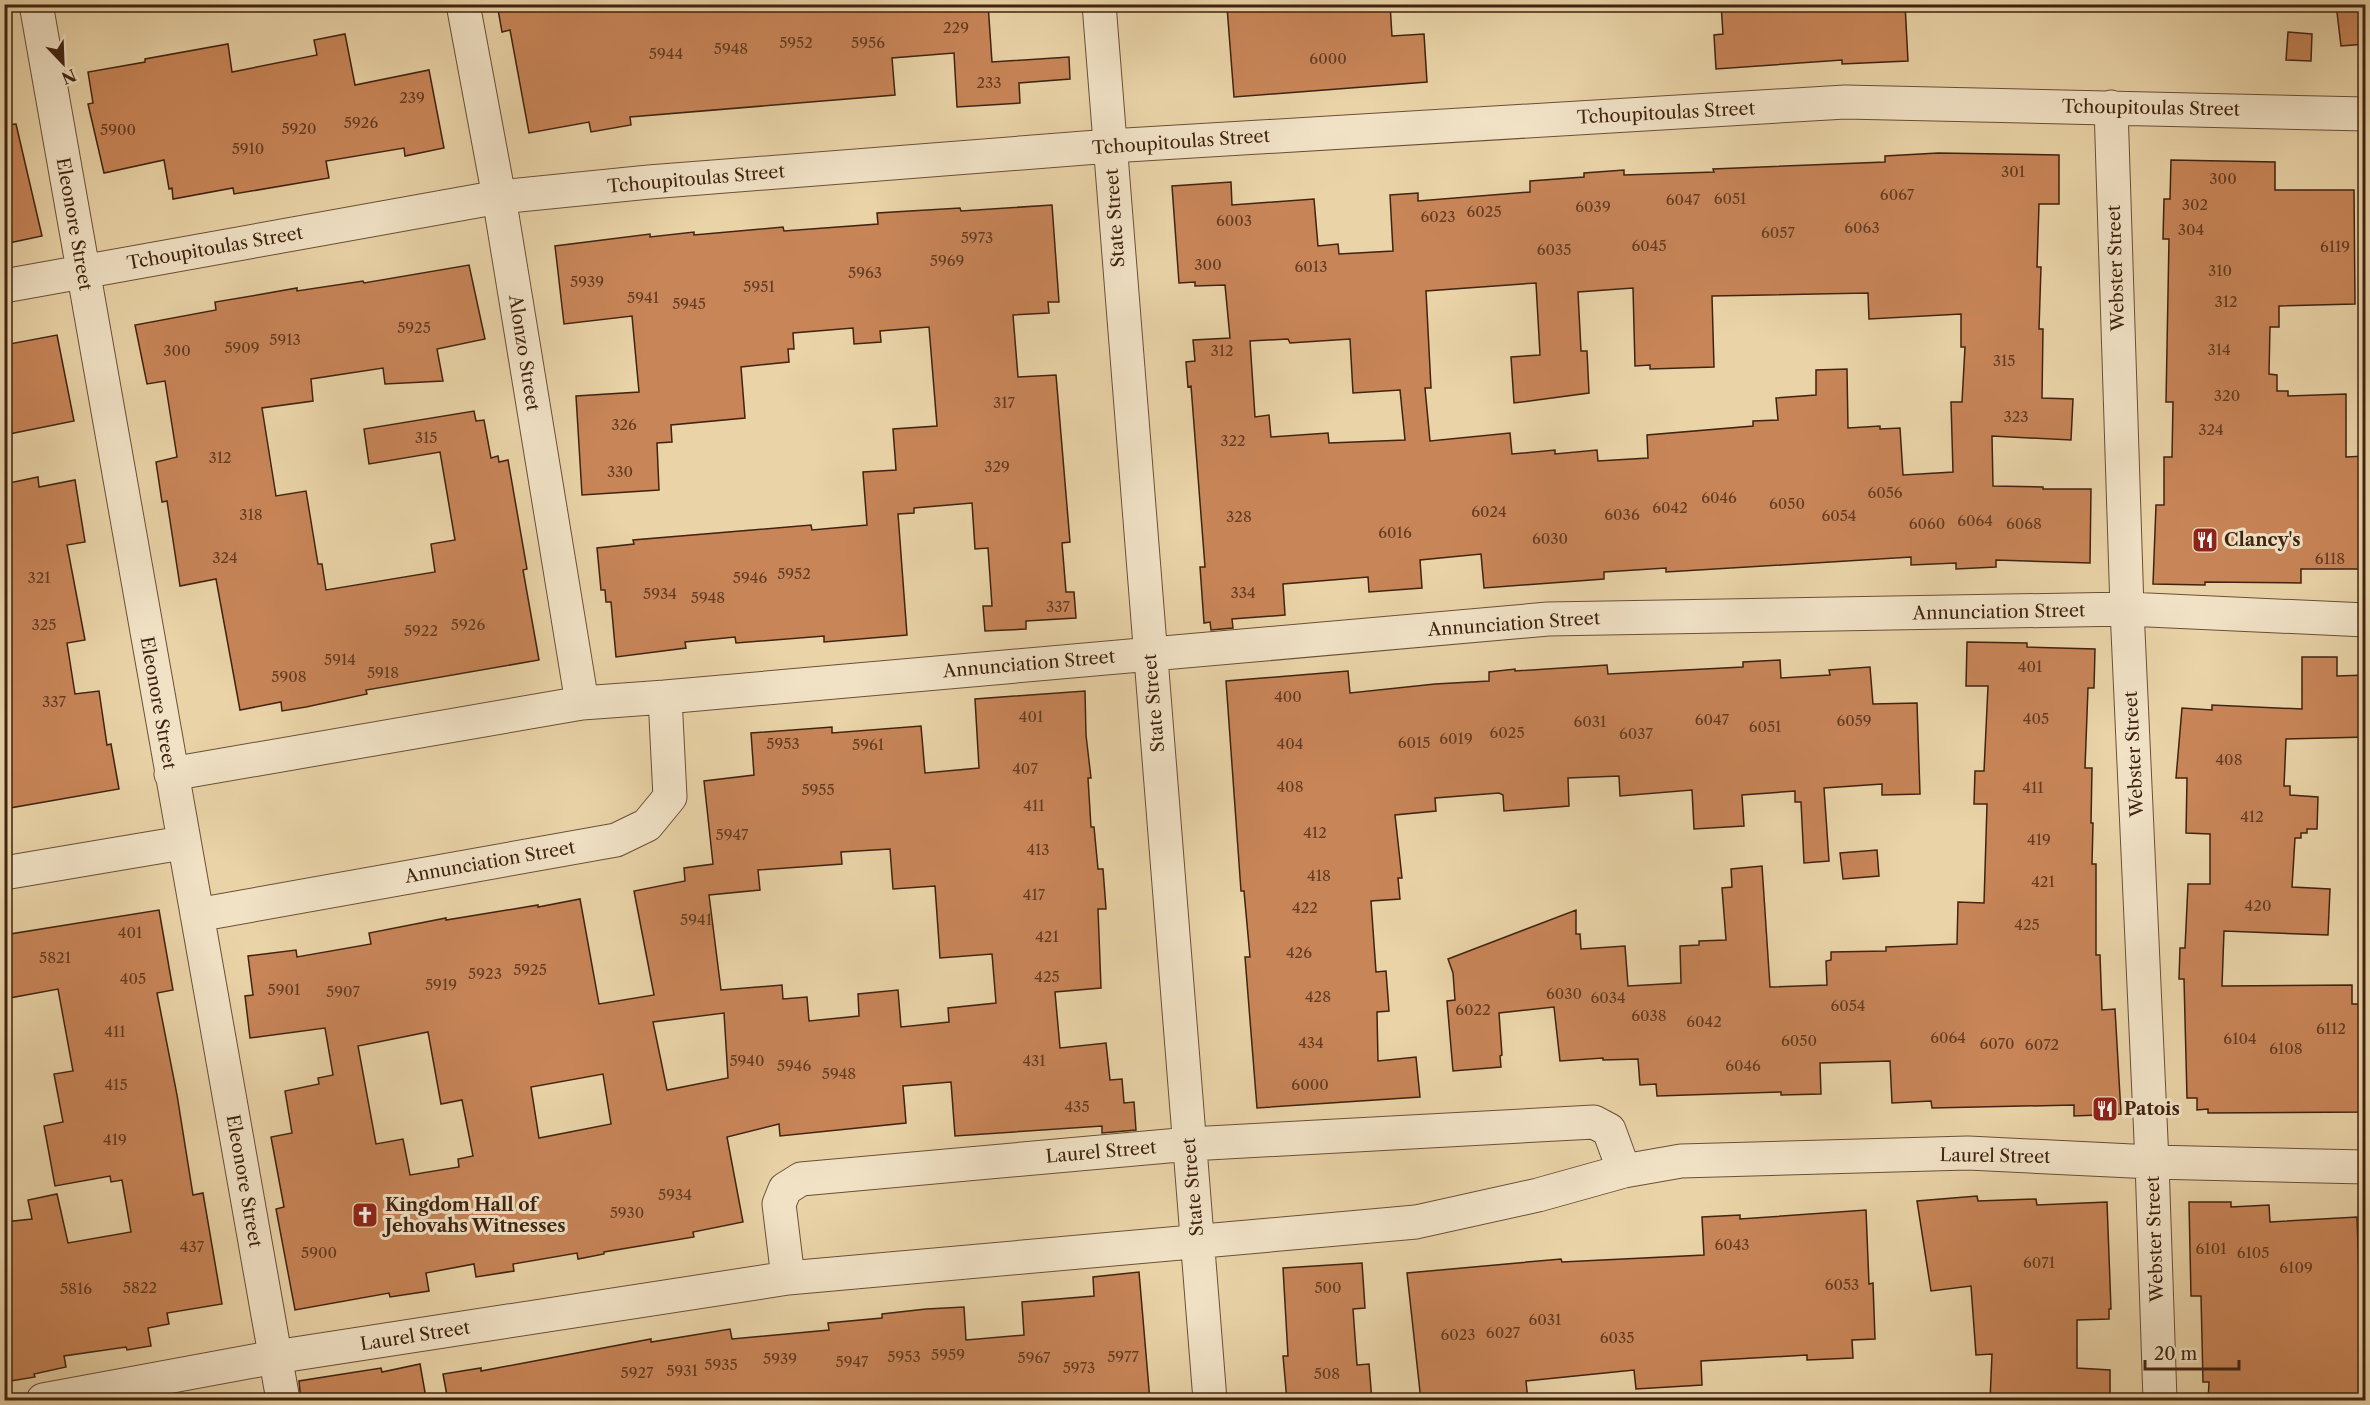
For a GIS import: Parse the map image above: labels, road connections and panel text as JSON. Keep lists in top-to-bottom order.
{
  "streets": {
    "street": [
      "Tchoupitoulas Street",
      "State Street",
      "Eleonore Street",
      "Webster Street",
      "Alonzo Street",
      "Annunciation Street",
      "Laurel Street"
    ]
  },
  "crossings": [
    ["Tchoupitoulas Street", "State Street"],
    ["Tchoupitoulas Street", "Eleonore Street"],
    ["Tchoupitoulas Street", "Webster Street"],
    ["Tchoupitoulas Street", "Alonzo Street"],
    ["State Street", "Annunciation Street"],
    ["State Street", "Laurel Street"],
    ["Eleonore Street", "Annunciation Street"],
    ["Eleonore Street", "Laurel Street"],
    ["Webster Street", "Annunciation Street"],
    ["Webster Street", "Laurel Street"],
    ["Alonzo Street", "Annunciation Street"]
  ],
  "places": {
    "restaurant": ["Clancy's", "Patois"],
    "church": ["Kingdom Hall of Jehovahs Witnesses"]
  },
  "house_numbers": [
    "229",
    "5952",
    "5956",
    "5948",
    "5944",
    "6000",
    "233",
    "239",
    "5926",
    "5920",
    "5900",
    "5910",
    "301",
    "300",
    "6067",
    "6051",
    "6047",
    "302",
    "6039",
    "6025",
    "6023",
    "6003",
    "6063",
    "304",
    "6057",
    "5973",
    "6045",
    "6119",
    "6035",
    "5969",
    "300",
    "6013",
    "310",
    "5963",
    "5939",
    "5951",
    "5941",
    "312",
    "5945",
    "5925",
    "5913",
    "5909",
    "314",
    "300",
    "312",
    "315",
    "320",
    "317",
    "323",
    "326",
    "324",
    "315",
    "322",
    "312",
    "329",
    "330",
    "6056",
    "6046",
    "6050",
    "6042",
    "6024",
    "318",
    "6036",
    "6054",
    "328",
    "6064",
    "6060",
    "6068",
    "6016",
    "6030",
    "324",
    "6118",
    "5952",
    "321",
    "5946",
    "334",
    "5934",
    "5948",
    "337",
    "325",
    "5926",
    "5922",
    "5914",
    "401",
    "5918",
    "5908",
    "400",
    "337",
    "401",
    "405",
    "6047",
    "6059",
    "6031",
    "6051",
    "6025",
    "6037",
    "6019",
    "6015",
    "5953",
    "404",
    "5961",
    "408",
    "407",
    "408",
    "411",
    "5955",
    "411",
    "412",
    "412",
    "5947",
    "419",
    "413",
    "418",
    "421",
    "417",
    "420",
    "422",
    "5941",
    "425",
    "401",
    "421",
    "426",
    "5821",
    "5925",
    "5923",
    "425",
    "405",
    "5919",
    "5901",
    "5907",
    "6030",
    "428",
    "6034",
    "6054",
    "6022",
    "6038",
    "6042",
    "6112",
    "411",
    "6064",
    "6104",
    "6050",
    "434",
    "6070",
    "6072",
    "6108",
    "5940",
    "431",
    "5946",
    "6046",
    "5948",
    "415",
    "6000",
    "435",
    "419",
    "5934",
    "5930",
    "6043",
    "437",
    "6101",
    "5900",
    "6105",
    "6071",
    "6109",
    "6053",
    "5822",
    "500",
    "5816",
    "6031",
    "6027",
    "6023",
    "6035",
    "5959",
    "5953",
    "5977",
    "5967",
    "5939",
    "5947",
    "5935",
    "5973",
    "5931",
    "5927",
    "508"
  ],
  "scale_bar": "20 m",
  "north": "bottom right"
}
